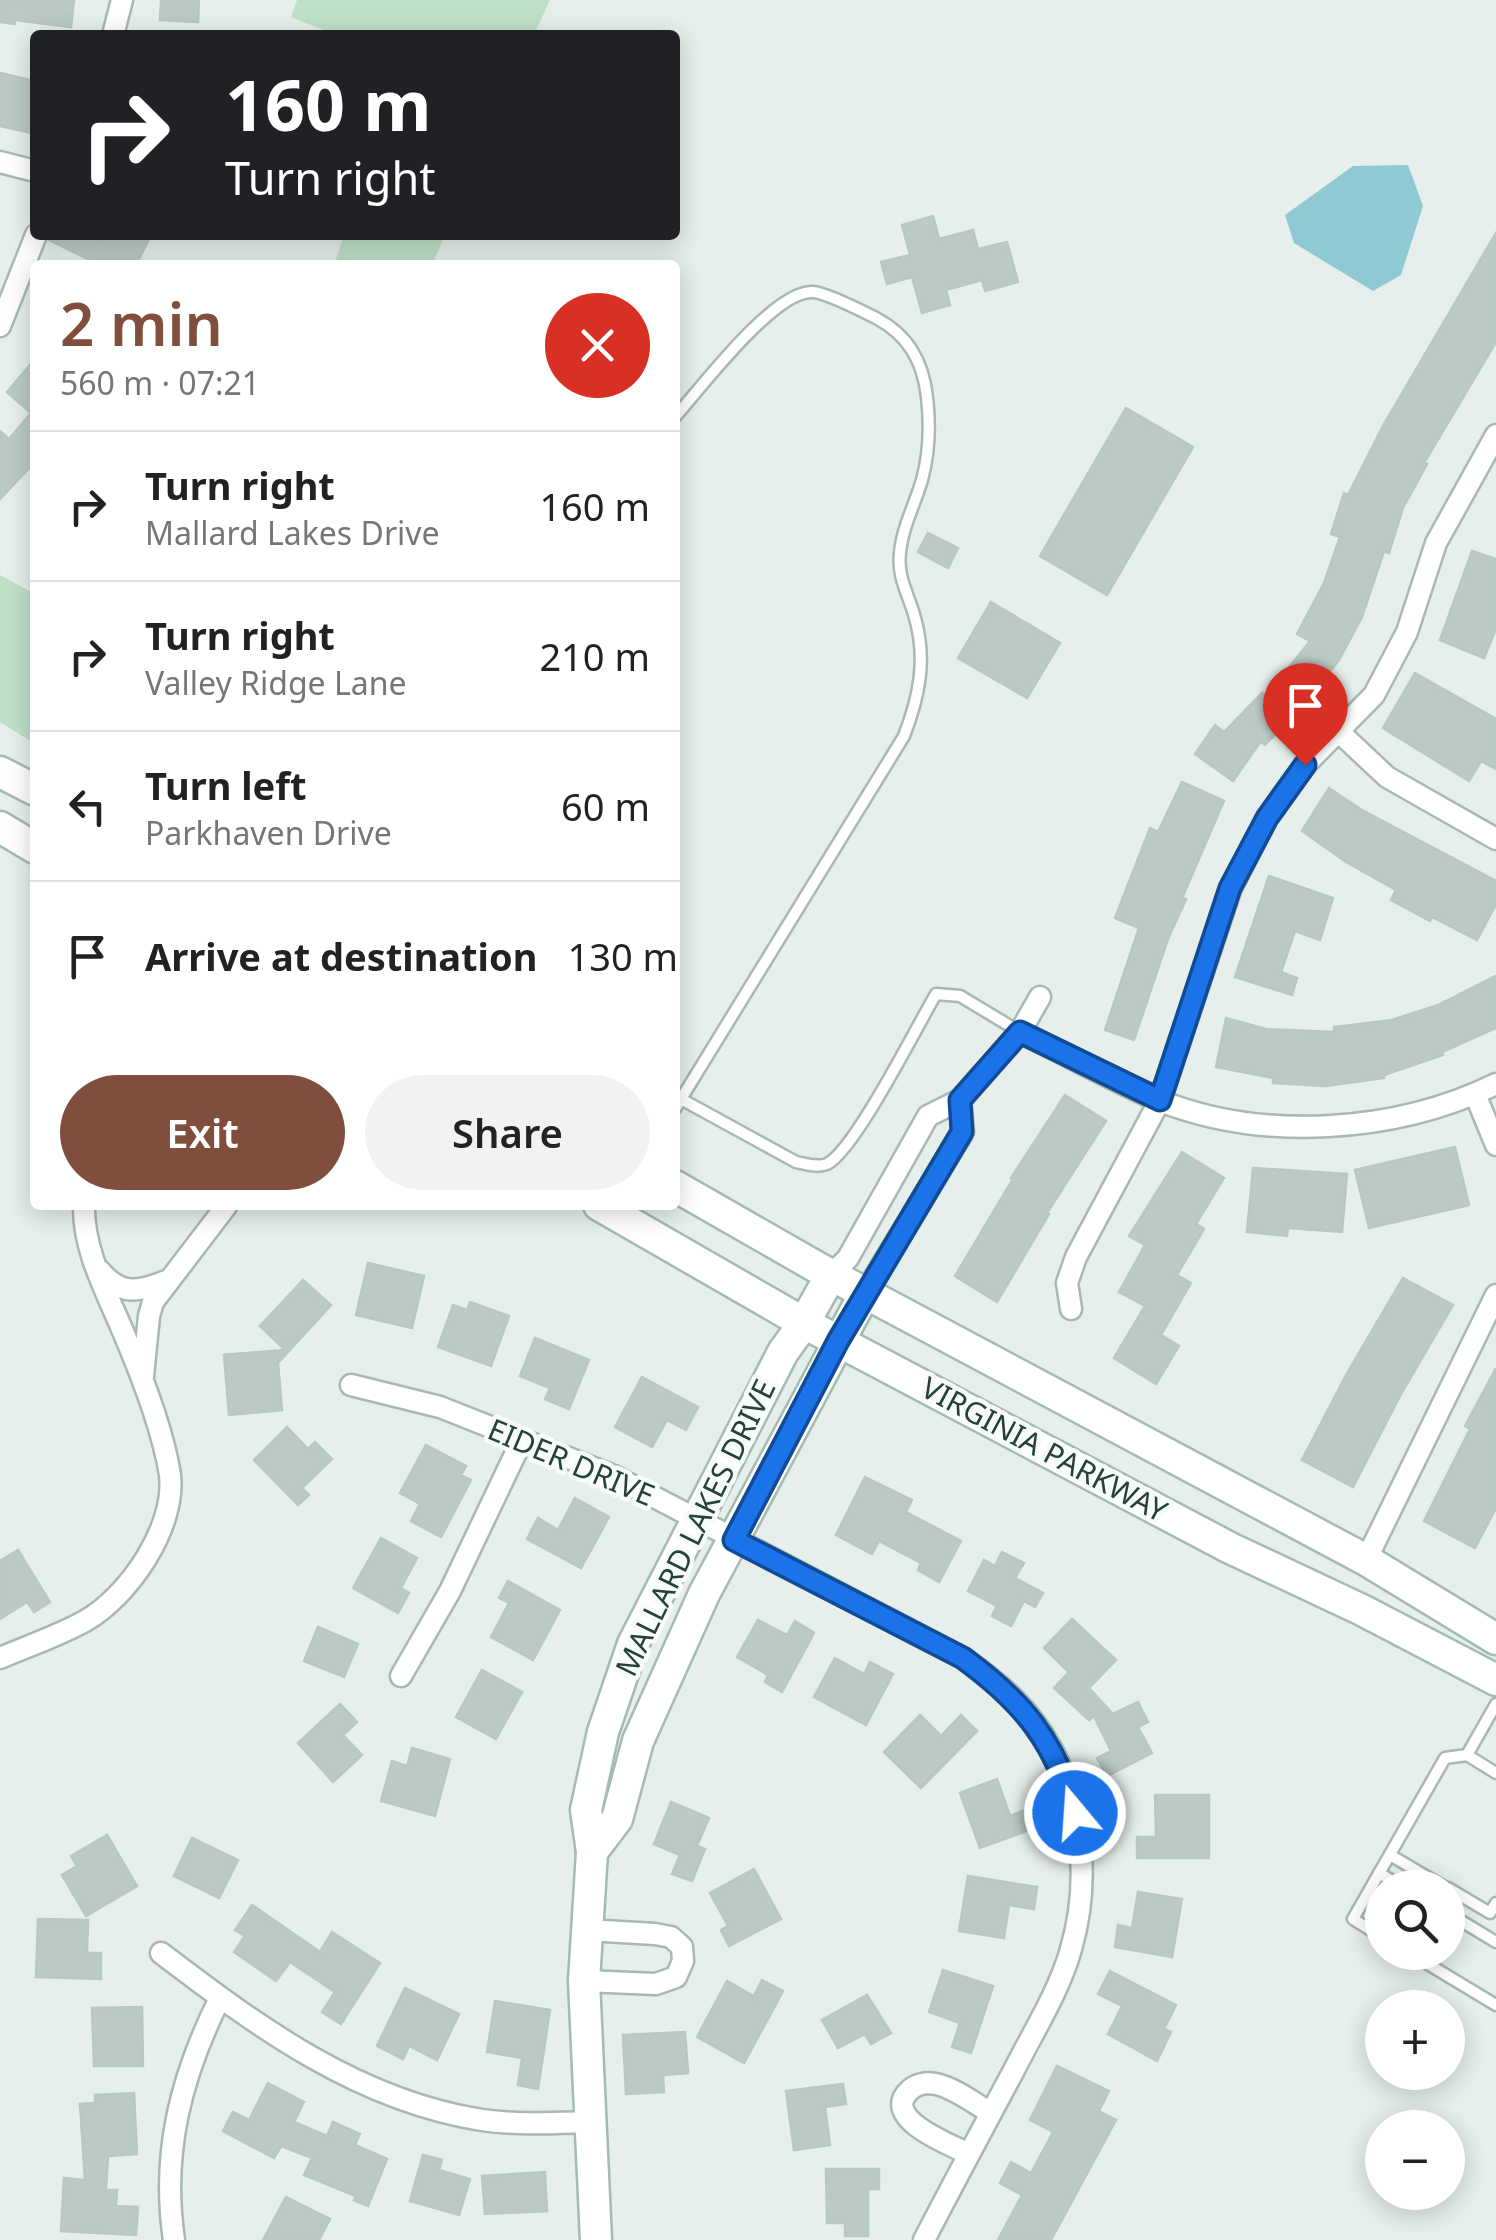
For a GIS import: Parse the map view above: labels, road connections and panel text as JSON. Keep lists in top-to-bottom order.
{
  "streets": {
    "main road": ["VIRGINIA PARKWAY", "MALLARD LAKES DRIVE"],
    "street": ["EIDER DRIVE"]
  },
  "crossings": [
    ["VIRGINIA PARKWAY", "MALLARD LAKES DRIVE"],
    ["EIDER DRIVE", "MALLARD LAKES DRIVE"]
  ],
  "page": {
    "turn": ["160 m", "Turn right"],
    "heading": ["2 min", "560 m · 07:21"],
    "list": [
      {
        "name": "Turn right",
        "note": "Mallard Lakes Drive",
        "value": "160 m"
      },
      {
        "name": "Turn right",
        "note": "Valley Ridge Lane",
        "value": "210 m"
      },
      {
        "name": "Turn left",
        "note": "Parkhaven Drive",
        "value": "60 m"
      },
      {
        "name": "Arrive at destination",
        "value": "130 m"
      }
    ],
    "buttons": ["Exit", "Share"],
    "map_buttons": ["+", "−"]
  }
}
